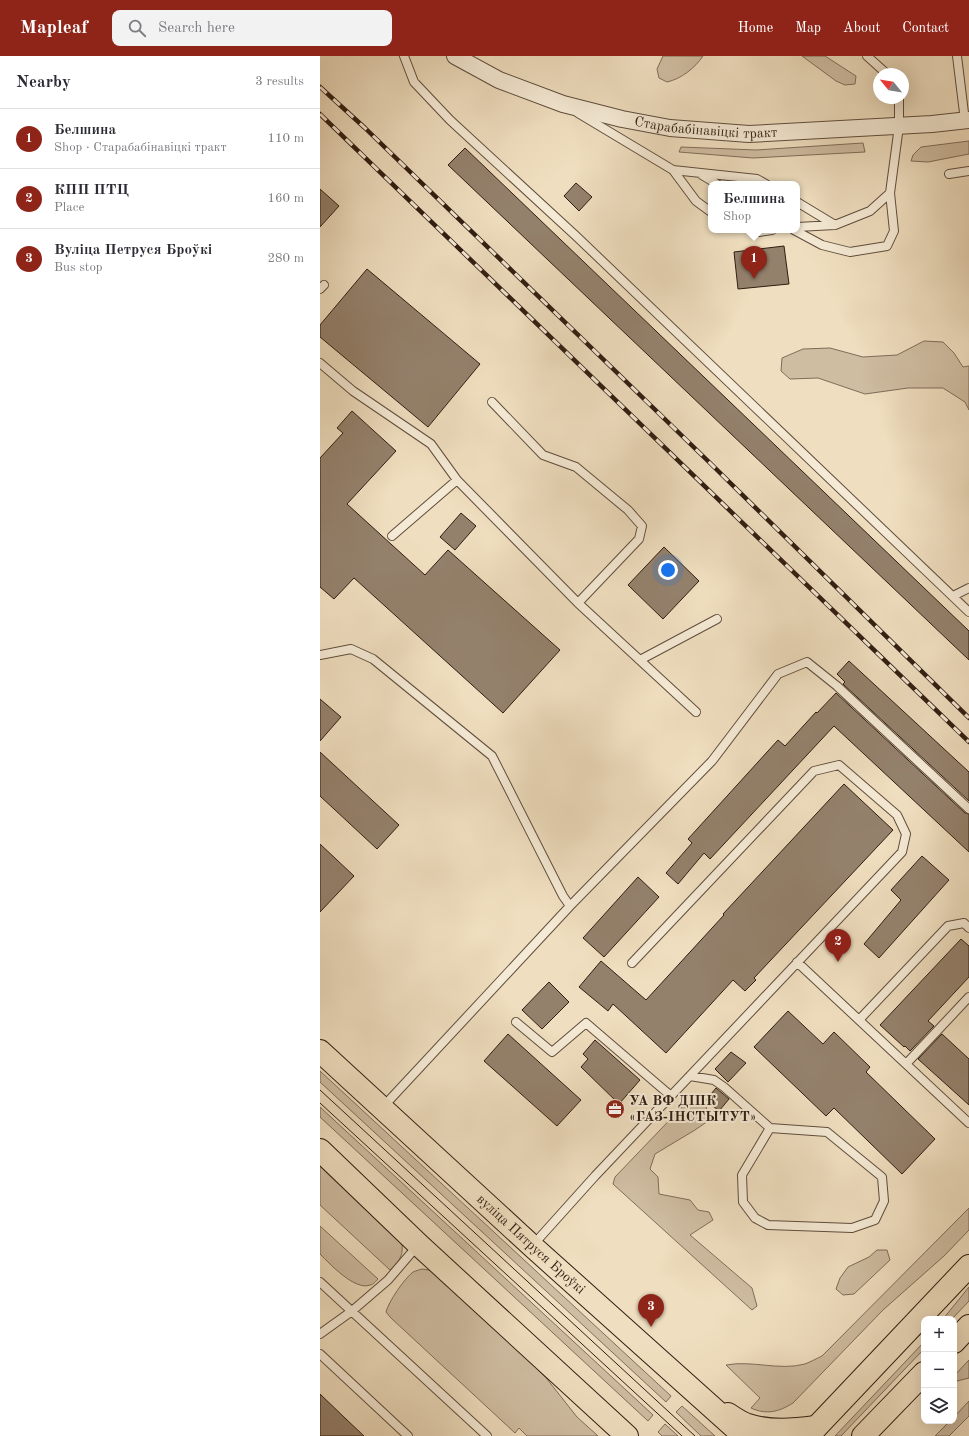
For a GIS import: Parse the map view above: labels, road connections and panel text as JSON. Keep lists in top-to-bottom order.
{
  "streets": {
    "main road": ["вуліца Пятруся Броўкі"],
    "street": ["Старабабінавіцкі тракт"]
  },
  "places": {
    "office": ["УА ВФ ДІПК «ГАЗ-ІНСТЫТУТ»"]
  },
  "north": "top left",
  "page": {
    "header": "Mapleaf",
    "search": "Search here",
    "nav": [
      "Home",
      "Map",
      "About",
      "Contact"
    ],
    "heading": ["Nearby", "3 results"],
    "list": [
      {
        "mark": "1",
        "name": "Белшина",
        "note": "Shop · Старабабінавіцкі тракт",
        "value": "110 m"
      },
      {
        "mark": "2",
        "name": "КПП ПТЦ",
        "note": "Place",
        "value": "160 m"
      },
      {
        "mark": "3",
        "name": "Вуліца Петруся Броўкі",
        "note": "Bus stop",
        "value": "280 m"
      }
    ],
    "popup": ["Белшина", "Shop"],
    "pins": ["1", "2", "3"],
    "map_buttons": ["+", "−"]
  }
}
